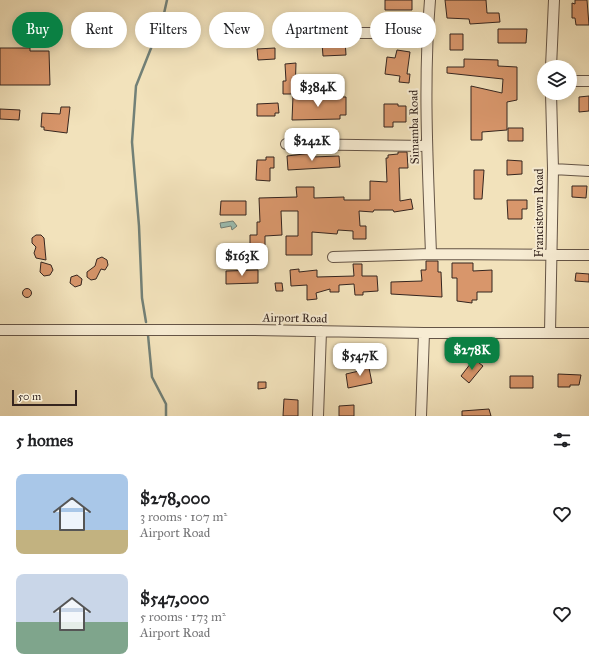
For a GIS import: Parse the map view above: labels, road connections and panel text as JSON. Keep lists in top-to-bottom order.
{
  "streets": {
    "street": ["Simamba Road", "Francistown Road", "Airport Road"]
  },
  "crossings": [
    ["Francistown Road", "Airport Road"]
  ],
  "scale_bar": "50 m",
  "page": {
    "chip": [
      "Buy",
      "Rent",
      "Filters",
      "New",
      "Apartment",
      "House"
    ],
    "price": [
      "$384K",
      "$242K",
      "$163K",
      "$278K",
      "$547K"
    ],
    "scale": "50 m",
    "heading": "5 homes",
    "list": [
      {
        "name": "$278,000",
        "note": "3 rooms · 107 m² · Airport Road"
      },
      {
        "name": "$547,000",
        "note": "5 rooms · 173 m² · Airport Road"
      }
    ]
  }
}
